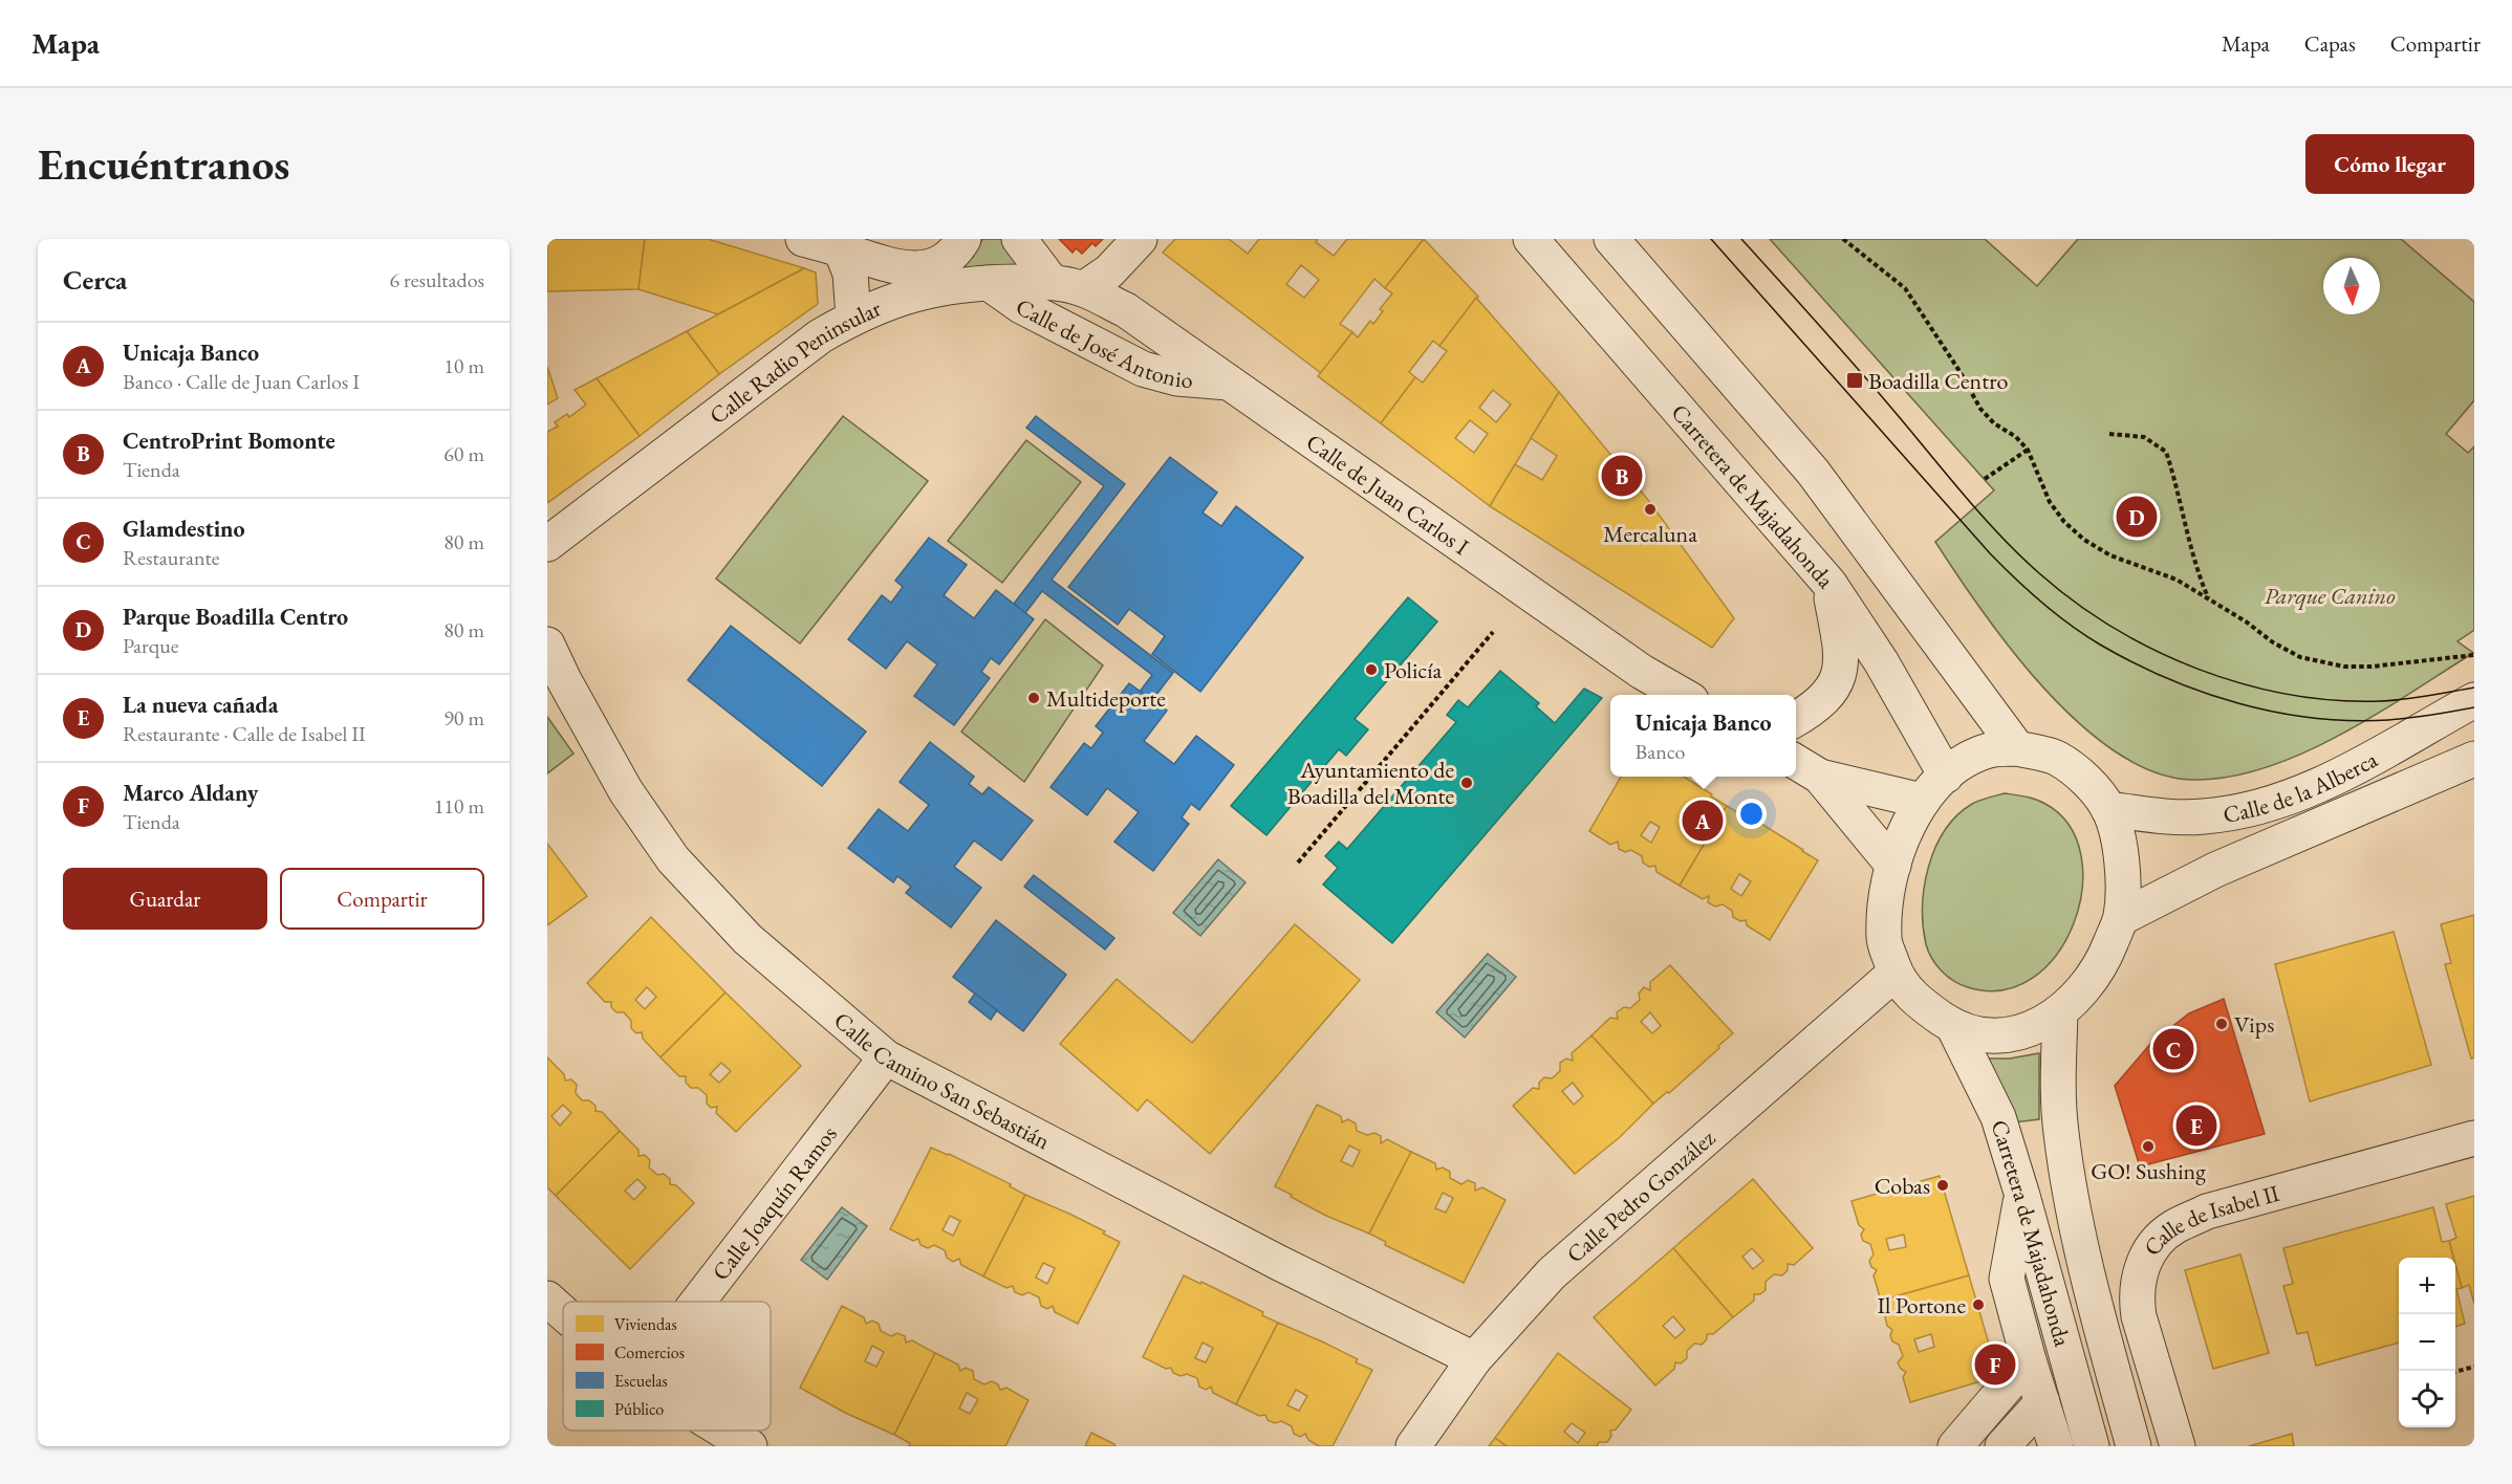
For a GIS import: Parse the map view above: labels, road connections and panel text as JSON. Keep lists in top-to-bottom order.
{
  "streets": {
    "street": [
      "Calle de José Antonio",
      "Calle Radio Peninsular",
      "Calle de Juan Carlos I",
      "Carretera de Majadahonda",
      "Calle de la Alberca",
      "Calle Camino San Sebastián",
      "Calle Pedro González",
      "Calle Joaquín Ramos",
      "Calle de Isabel II"
    ]
  },
  "crossings": [
    ["Calle de José Antonio", "Calle Radio Peninsular"],
    ["Calle de José Antonio", "Calle de Juan Carlos I"],
    ["Calle Radio Peninsular", "Calle de Juan Carlos I"],
    ["Calle Camino San Sebastián", "Calle Pedro González"],
    ["Calle Camino San Sebastián", "Calle Joaquín Ramos"]
  ],
  "parks": ["Parque Canino"],
  "places": {
    "transit": ["Boadilla Centro"],
    "other": [
      "Mercaluna",
      "Policía",
      "Multideporte",
      "Ayuntamiento de Boadilla del Monte",
      "Vips",
      "GO! Sushing",
      "Cobas",
      "Il Portone"
    ]
  },
  "legend": [
    "Viviendas",
    "Comercios",
    "Escuelas",
    "Público"
  ],
  "north": "bottom",
  "page": {
    "header": "Mapa",
    "nav": ["Mapa", "Capas", "Compartir"],
    "buttons": [
      "Cómo llegar",
      ["Guardar", "Compartir"]
    ],
    "title": "Encuéntranos",
    "heading": ["Cerca", "6 resultados"],
    "list": [
      {
        "mark": "A",
        "name": "Unicaja Banco",
        "note": "Banco · Calle de Juan Carlos I",
        "value": "10 m"
      },
      {
        "mark": "B",
        "name": "CentroPrint Bomonte",
        "note": "Tienda",
        "value": "60 m"
      },
      {
        "mark": "C",
        "name": "Glamdestino",
        "note": "Restaurante",
        "value": "80 m"
      },
      {
        "mark": "D",
        "name": "Parque Boadilla Centro",
        "note": "Parque",
        "value": "80 m"
      },
      {
        "mark": "E",
        "name": "La nueva cañada",
        "note": "Restaurante · Calle de Isabel II",
        "value": "90 m"
      },
      {
        "mark": "F",
        "name": "Marco Aldany",
        "note": "Tienda",
        "value": "110 m"
      }
    ],
    "pins": [
      "B",
      "D",
      "A",
      "C",
      "E",
      "F"
    ],
    "popup": ["Unicaja Banco", "Banco"],
    "map_buttons": ["+", "−"]
  }
}
